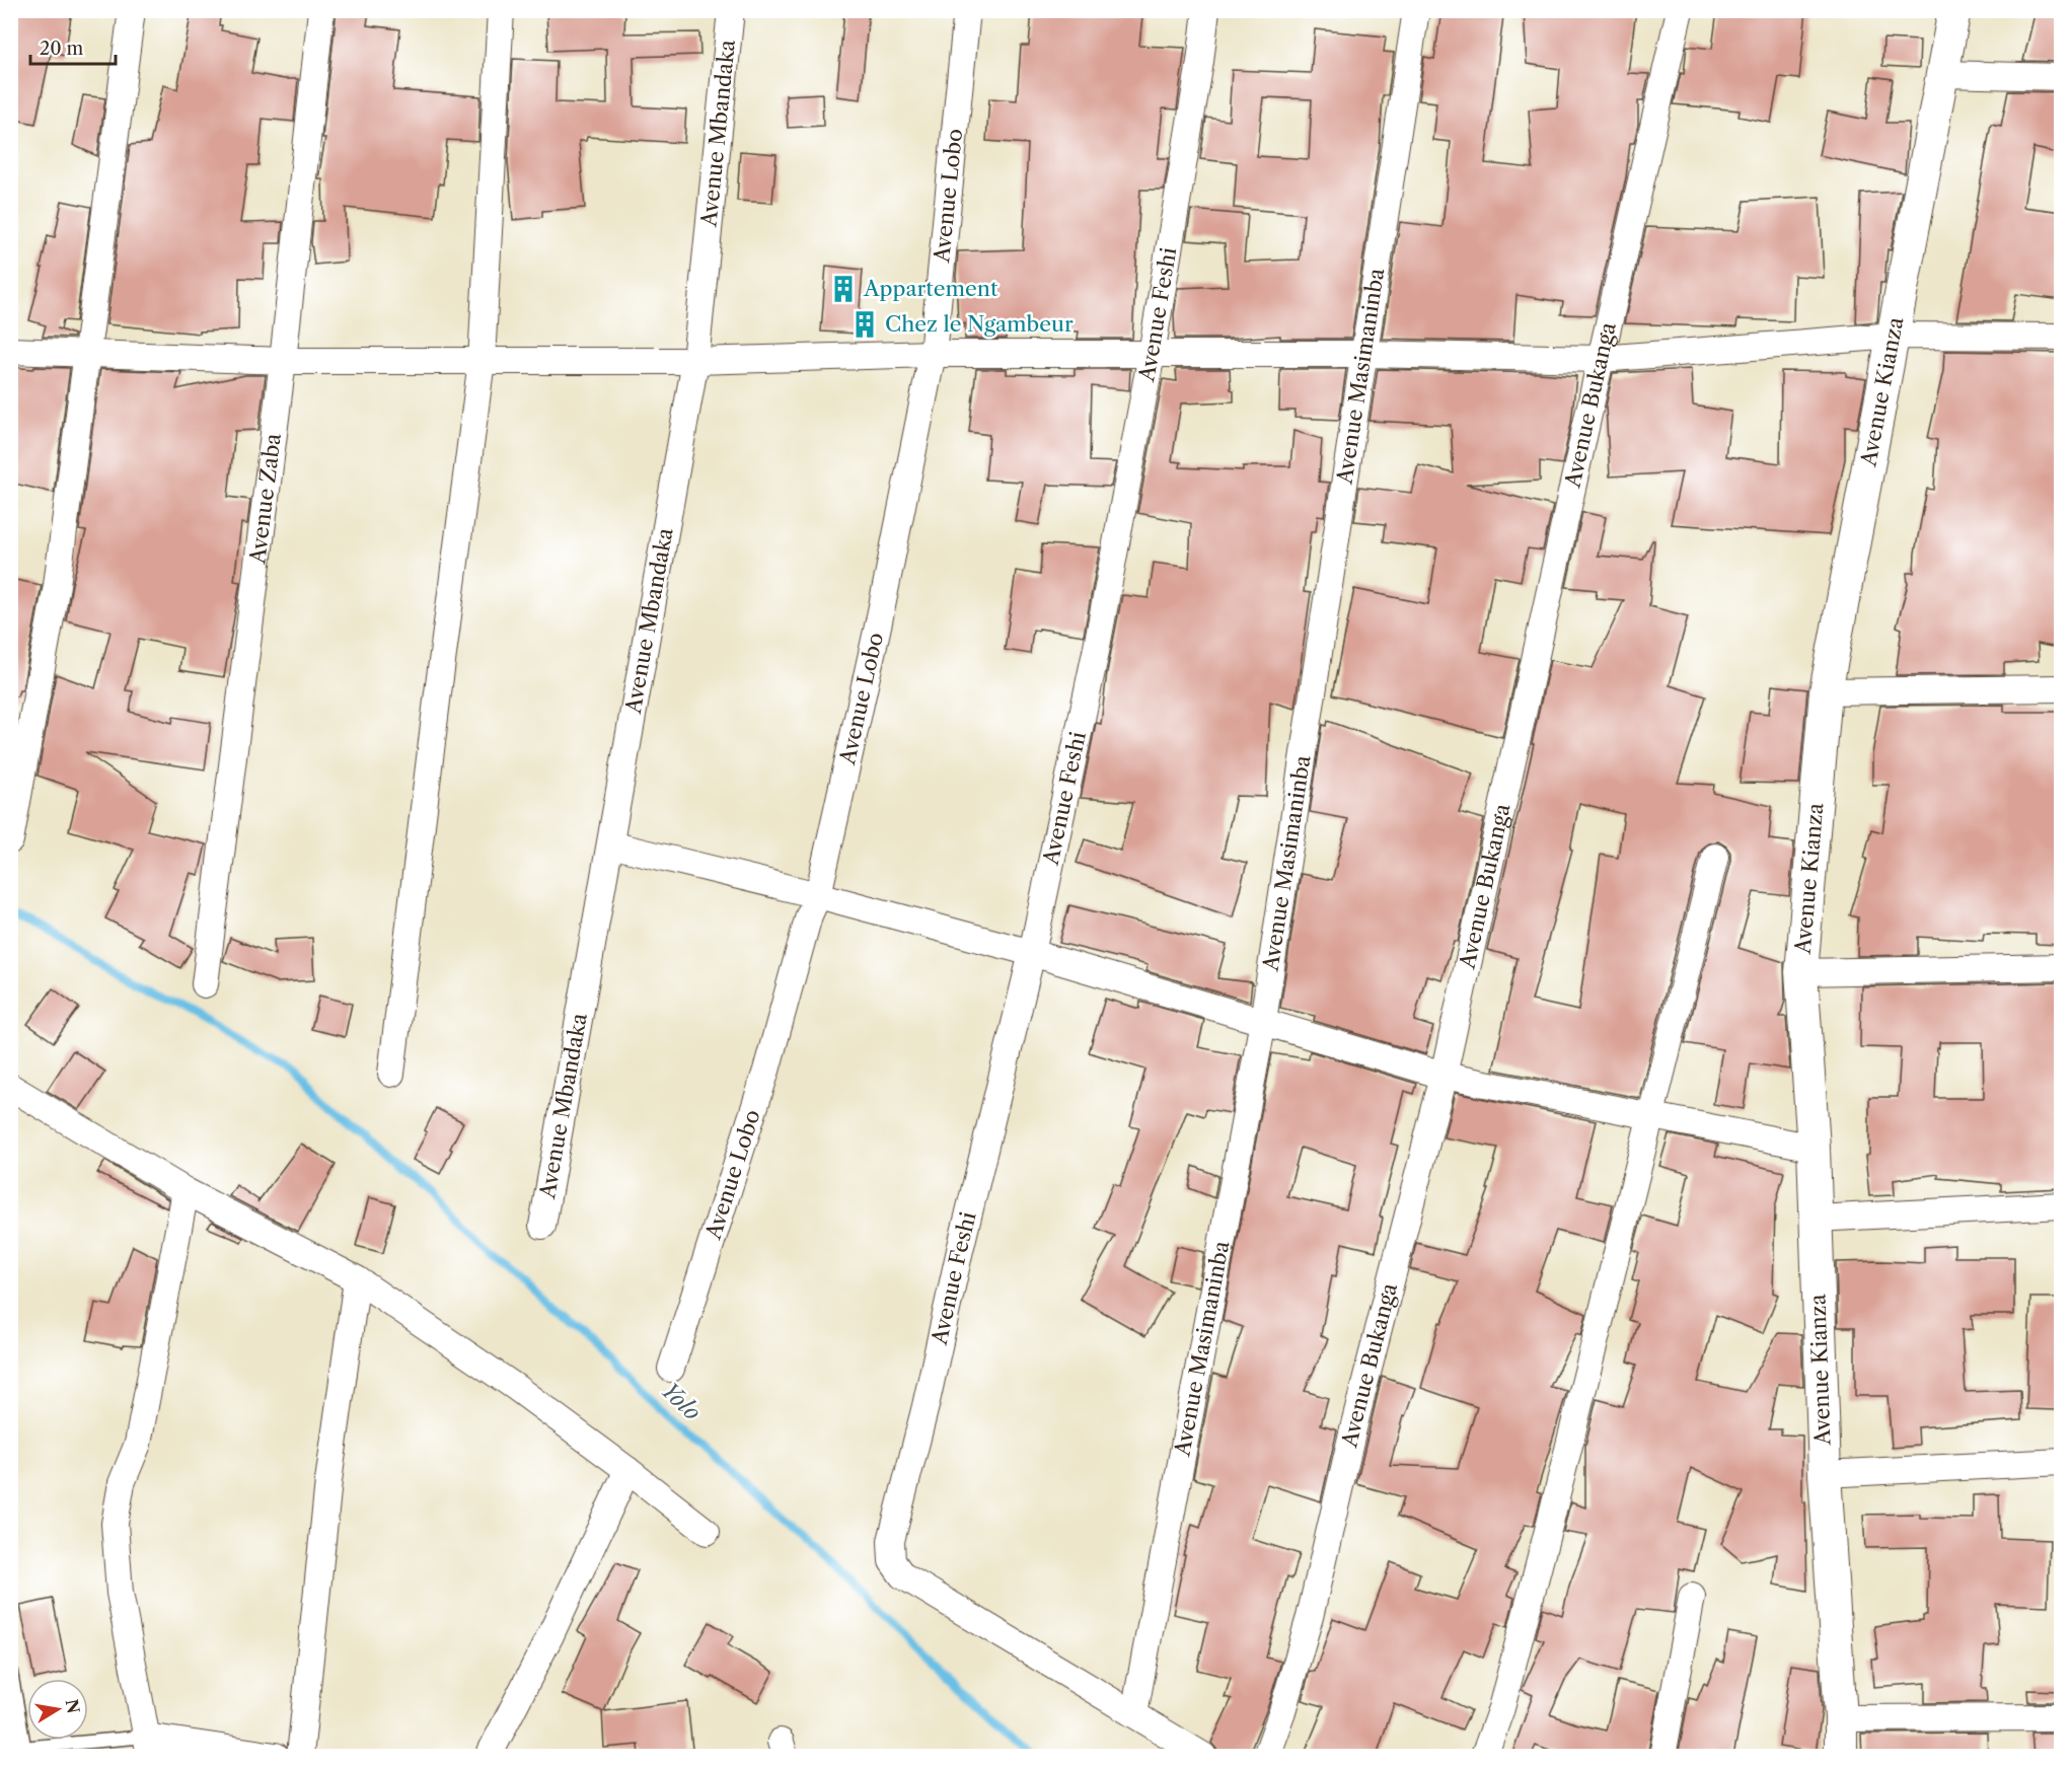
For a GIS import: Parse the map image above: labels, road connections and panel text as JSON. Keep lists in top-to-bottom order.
{
  "streets": {
    "street": [
      "Avenue Mbandaka",
      "Avenue Lobo",
      "Avenue Feshi",
      "Avenue Masimaninba",
      "Avenue Kianza",
      "Avenue Bukanga",
      "Avenue Zaba"
    ]
  },
  "crossings": [
    ["Avenue Feshi", "Avenue Masimaninba"]
  ],
  "water": ["Yolo"],
  "places": {
    "building": ["Appartement", "Chez le Ngambeur"]
  },
  "scale_bar": "20 m",
  "north": "right"
}
